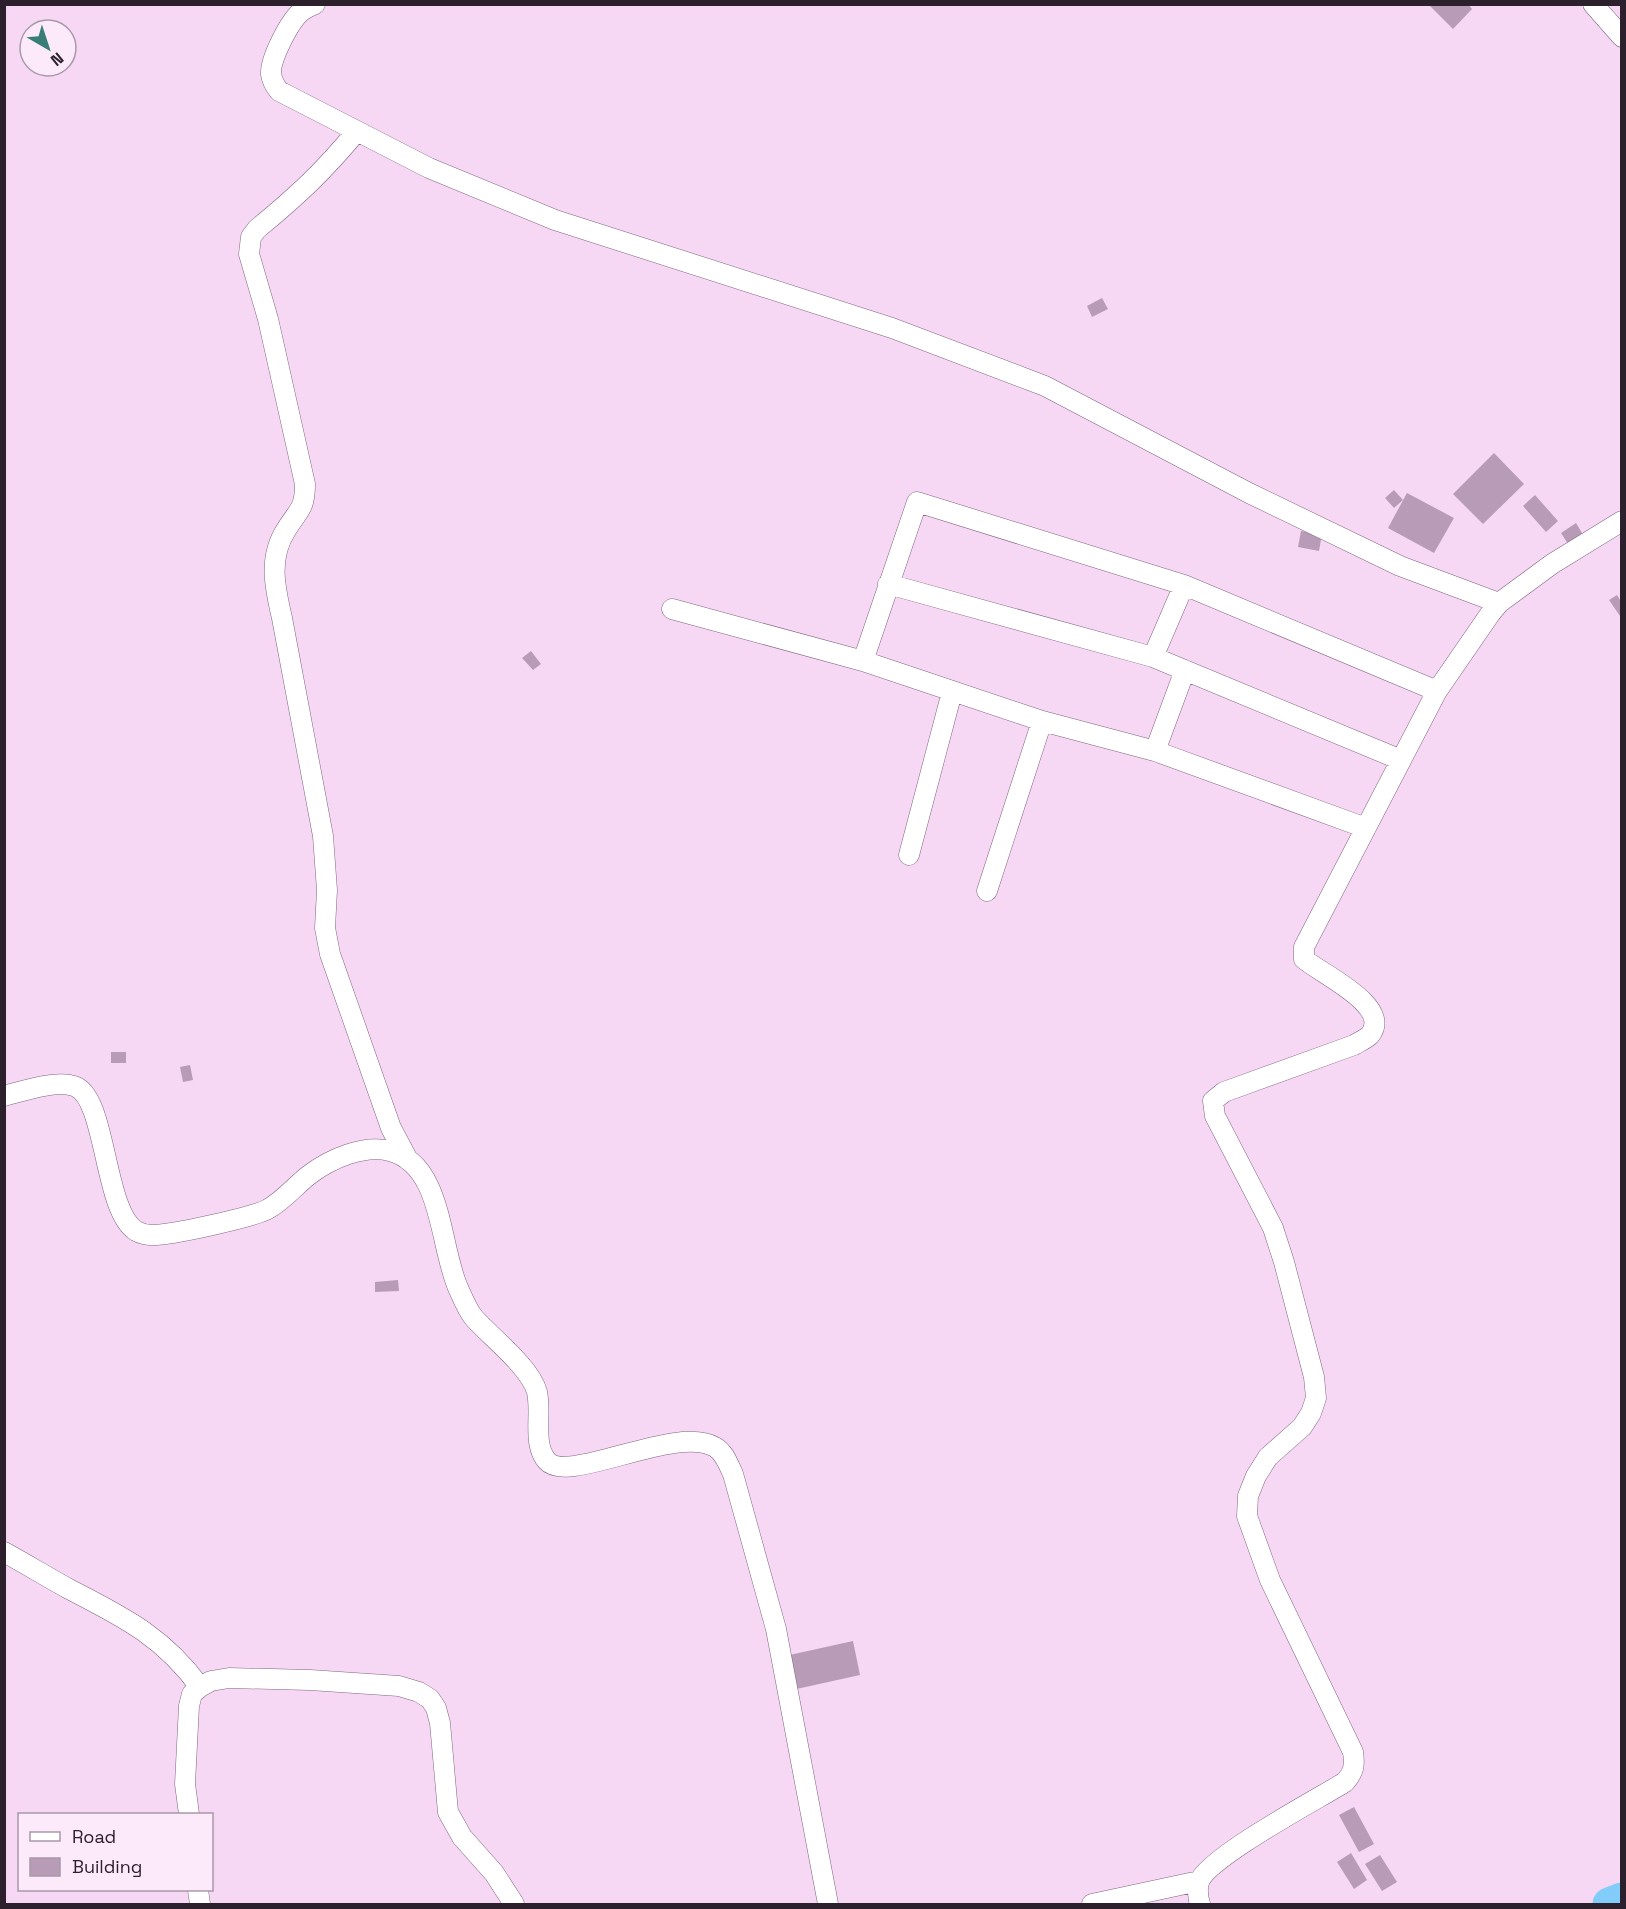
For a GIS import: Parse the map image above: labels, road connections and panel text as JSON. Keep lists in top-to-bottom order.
{
  "legend": ["Road", "Building"],
  "north": "bottom right"
}
